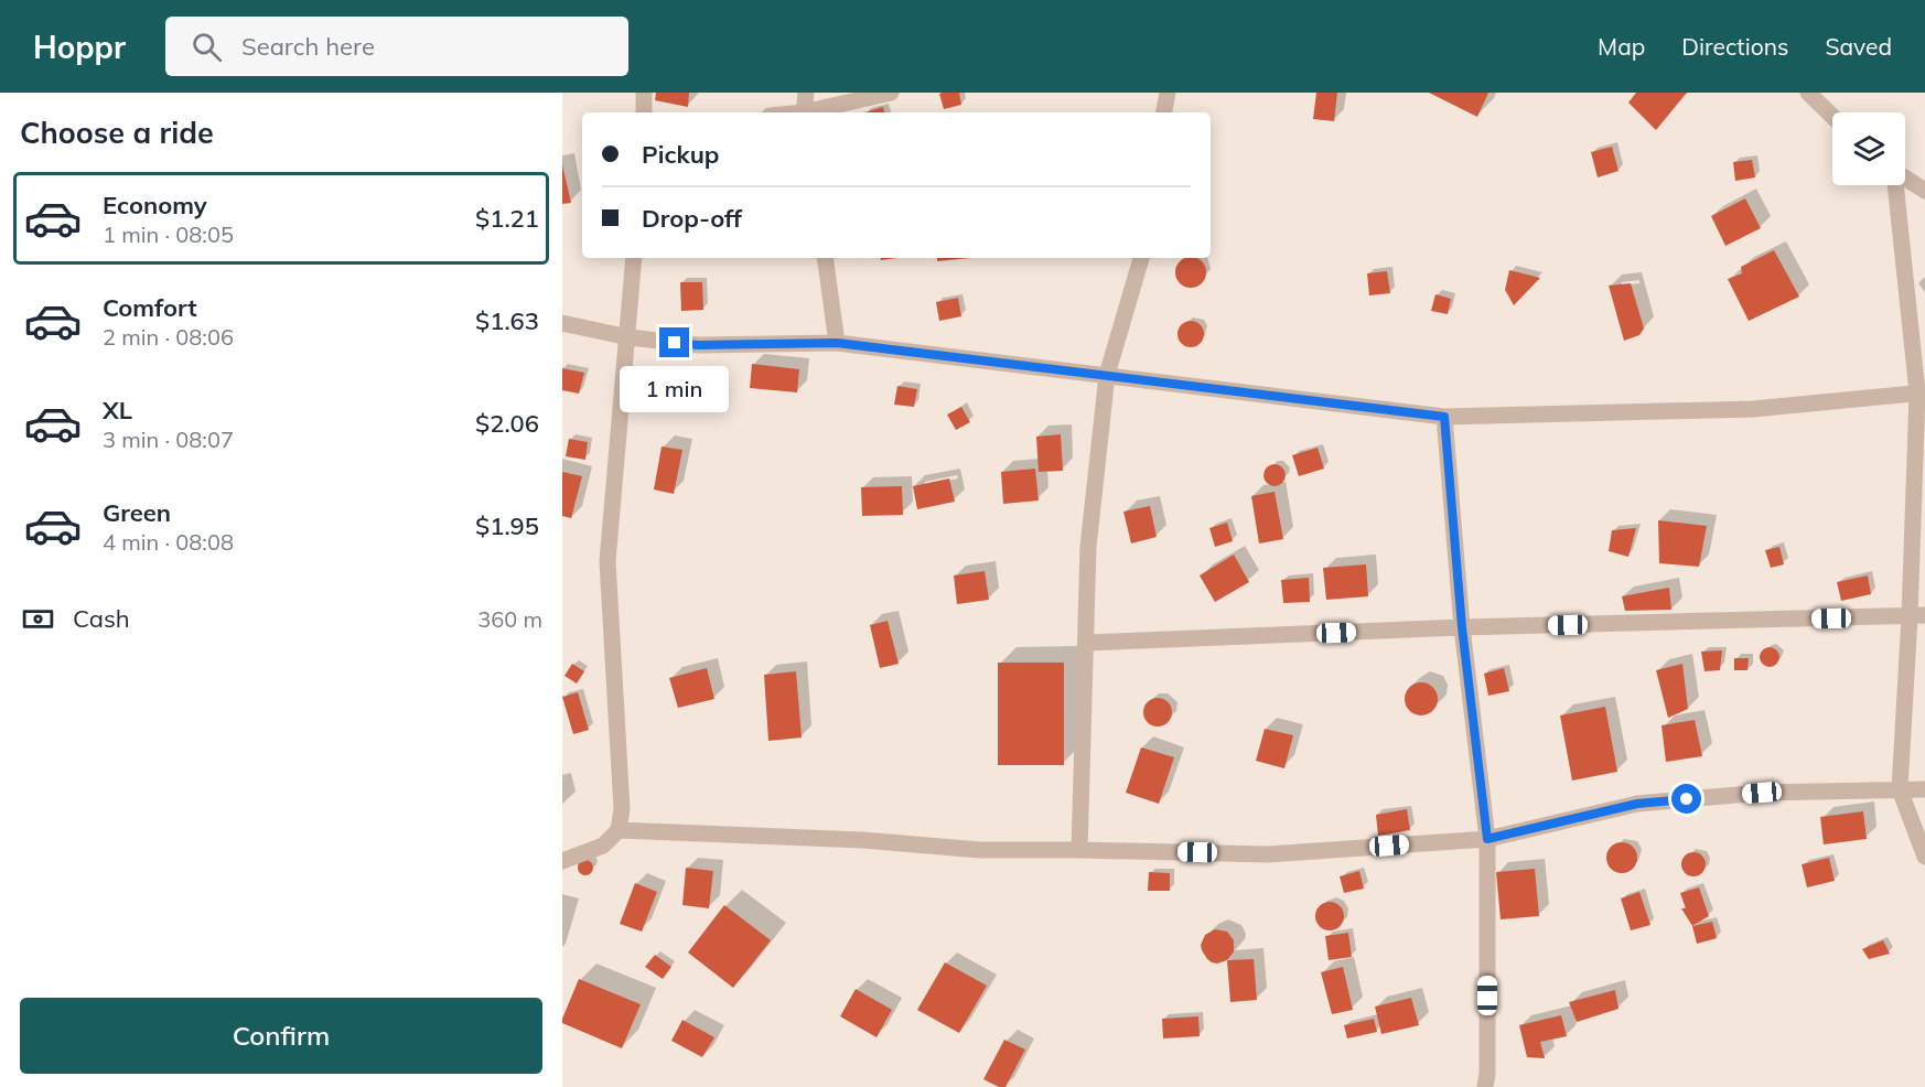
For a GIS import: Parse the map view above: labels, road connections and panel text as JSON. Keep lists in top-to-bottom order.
{
  "page": {
    "header": "Hoppr",
    "search": "Search here",
    "nav": ["Map", "Directions", "Saved"],
    "heading": "Choose a ride",
    "banner": ["Pickup", "Drop-off"],
    "list": [
      {
        "name": "Economy",
        "note": "1 min · 08:05",
        "value": "$1.21"
      },
      {
        "name": "Comfort",
        "note": "2 min · 08:06",
        "value": "$1.63"
      },
      {
        "name": "XL",
        "note": "3 min · 08:07",
        "value": "$2.06"
      },
      {
        "name": "Green",
        "note": "4 min · 08:08",
        "value": "$1.95"
      }
    ],
    "bubble": "1 min",
    "pay": ["Cash", "360 m"],
    "buttons": "Confirm"
  }
}
